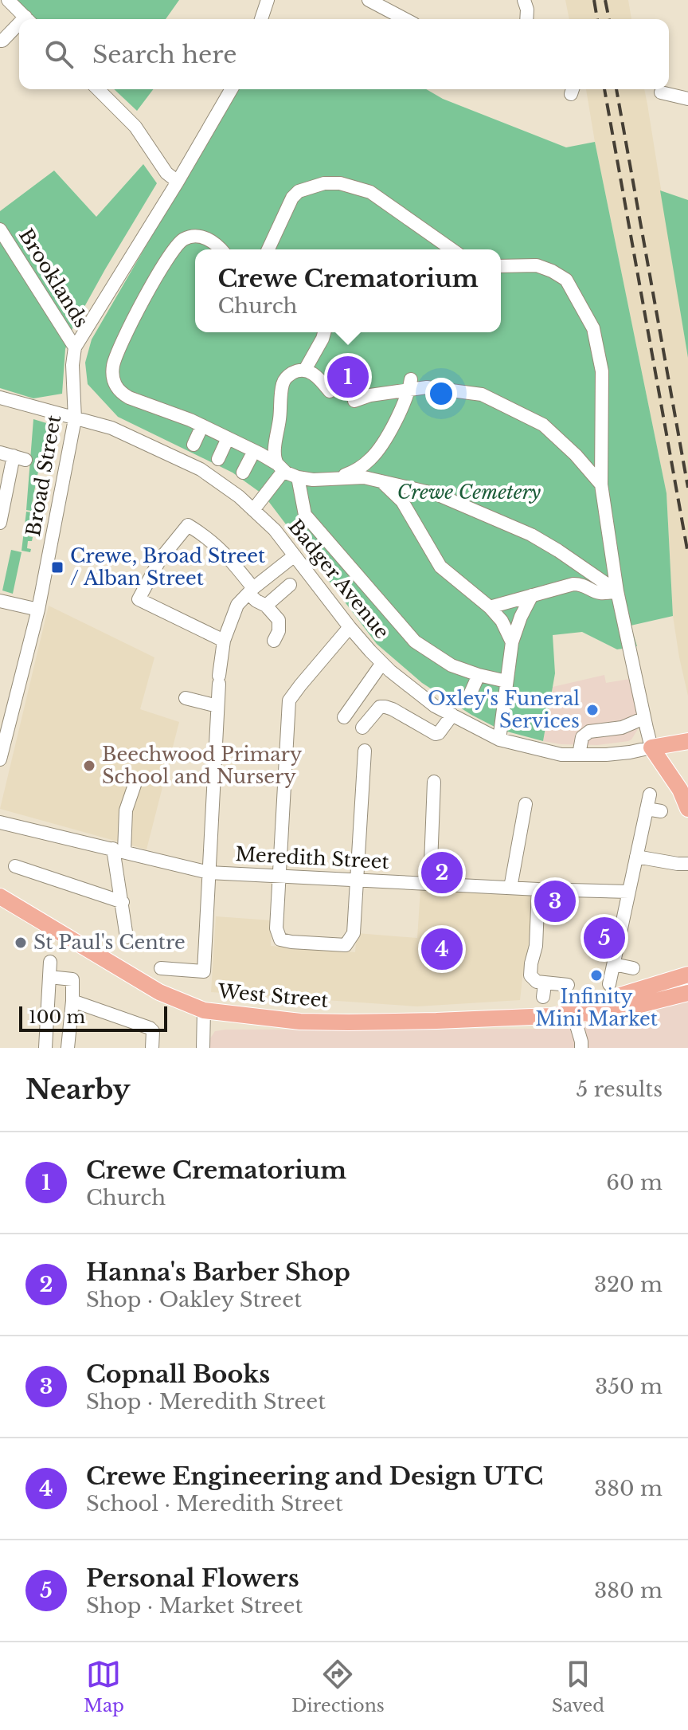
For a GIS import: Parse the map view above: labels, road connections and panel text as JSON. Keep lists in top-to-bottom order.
{
  "streets": {
    "main road": ["West Street"],
    "street": [
      "Brooklands",
      "Broad Street",
      "Badger Avenue",
      "Meredith Street"
    ]
  },
  "crossings": [
    ["Brooklands", "Broad Street"],
    ["Broad Street", "Badger Avenue"]
  ],
  "parks": ["Crewe Cemetery"],
  "places": {
    "transit": ["Crewe, Broad Street / Alban Street"],
    "other": [
      "Oxley's Funeral Services",
      "Beechwood Primary School and Nursery",
      "St Paul's Centre",
      "Infinity Mini Market"
    ]
  },
  "scale_bar": "100 m",
  "page": {
    "search": "Search here",
    "popup": ["Crewe Crematorium", "Church"],
    "pins": [
      "1",
      "2",
      "3",
      "5",
      "4"
    ],
    "scale": "100 m",
    "heading": ["Nearby", "5 results"],
    "list": [
      {
        "mark": "1",
        "name": "Crewe Crematorium",
        "note": "Church",
        "value": "60 m"
      },
      {
        "mark": "2",
        "name": "Hanna's Barber Shop",
        "note": "Shop · Oakley Street",
        "value": "320 m"
      },
      {
        "mark": "3",
        "name": "Copnall Books",
        "note": "Shop · Meredith Street",
        "value": "350 m"
      },
      {
        "mark": "4",
        "name": "Crewe Engineering and Design UTC",
        "note": "School · Meredith Street",
        "value": "380 m"
      },
      {
        "mark": "5",
        "name": "Personal Flowers",
        "note": "Shop · Market Street",
        "value": "380 m"
      }
    ],
    "nav": ["Map", "Directions", "Saved"]
  }
}
